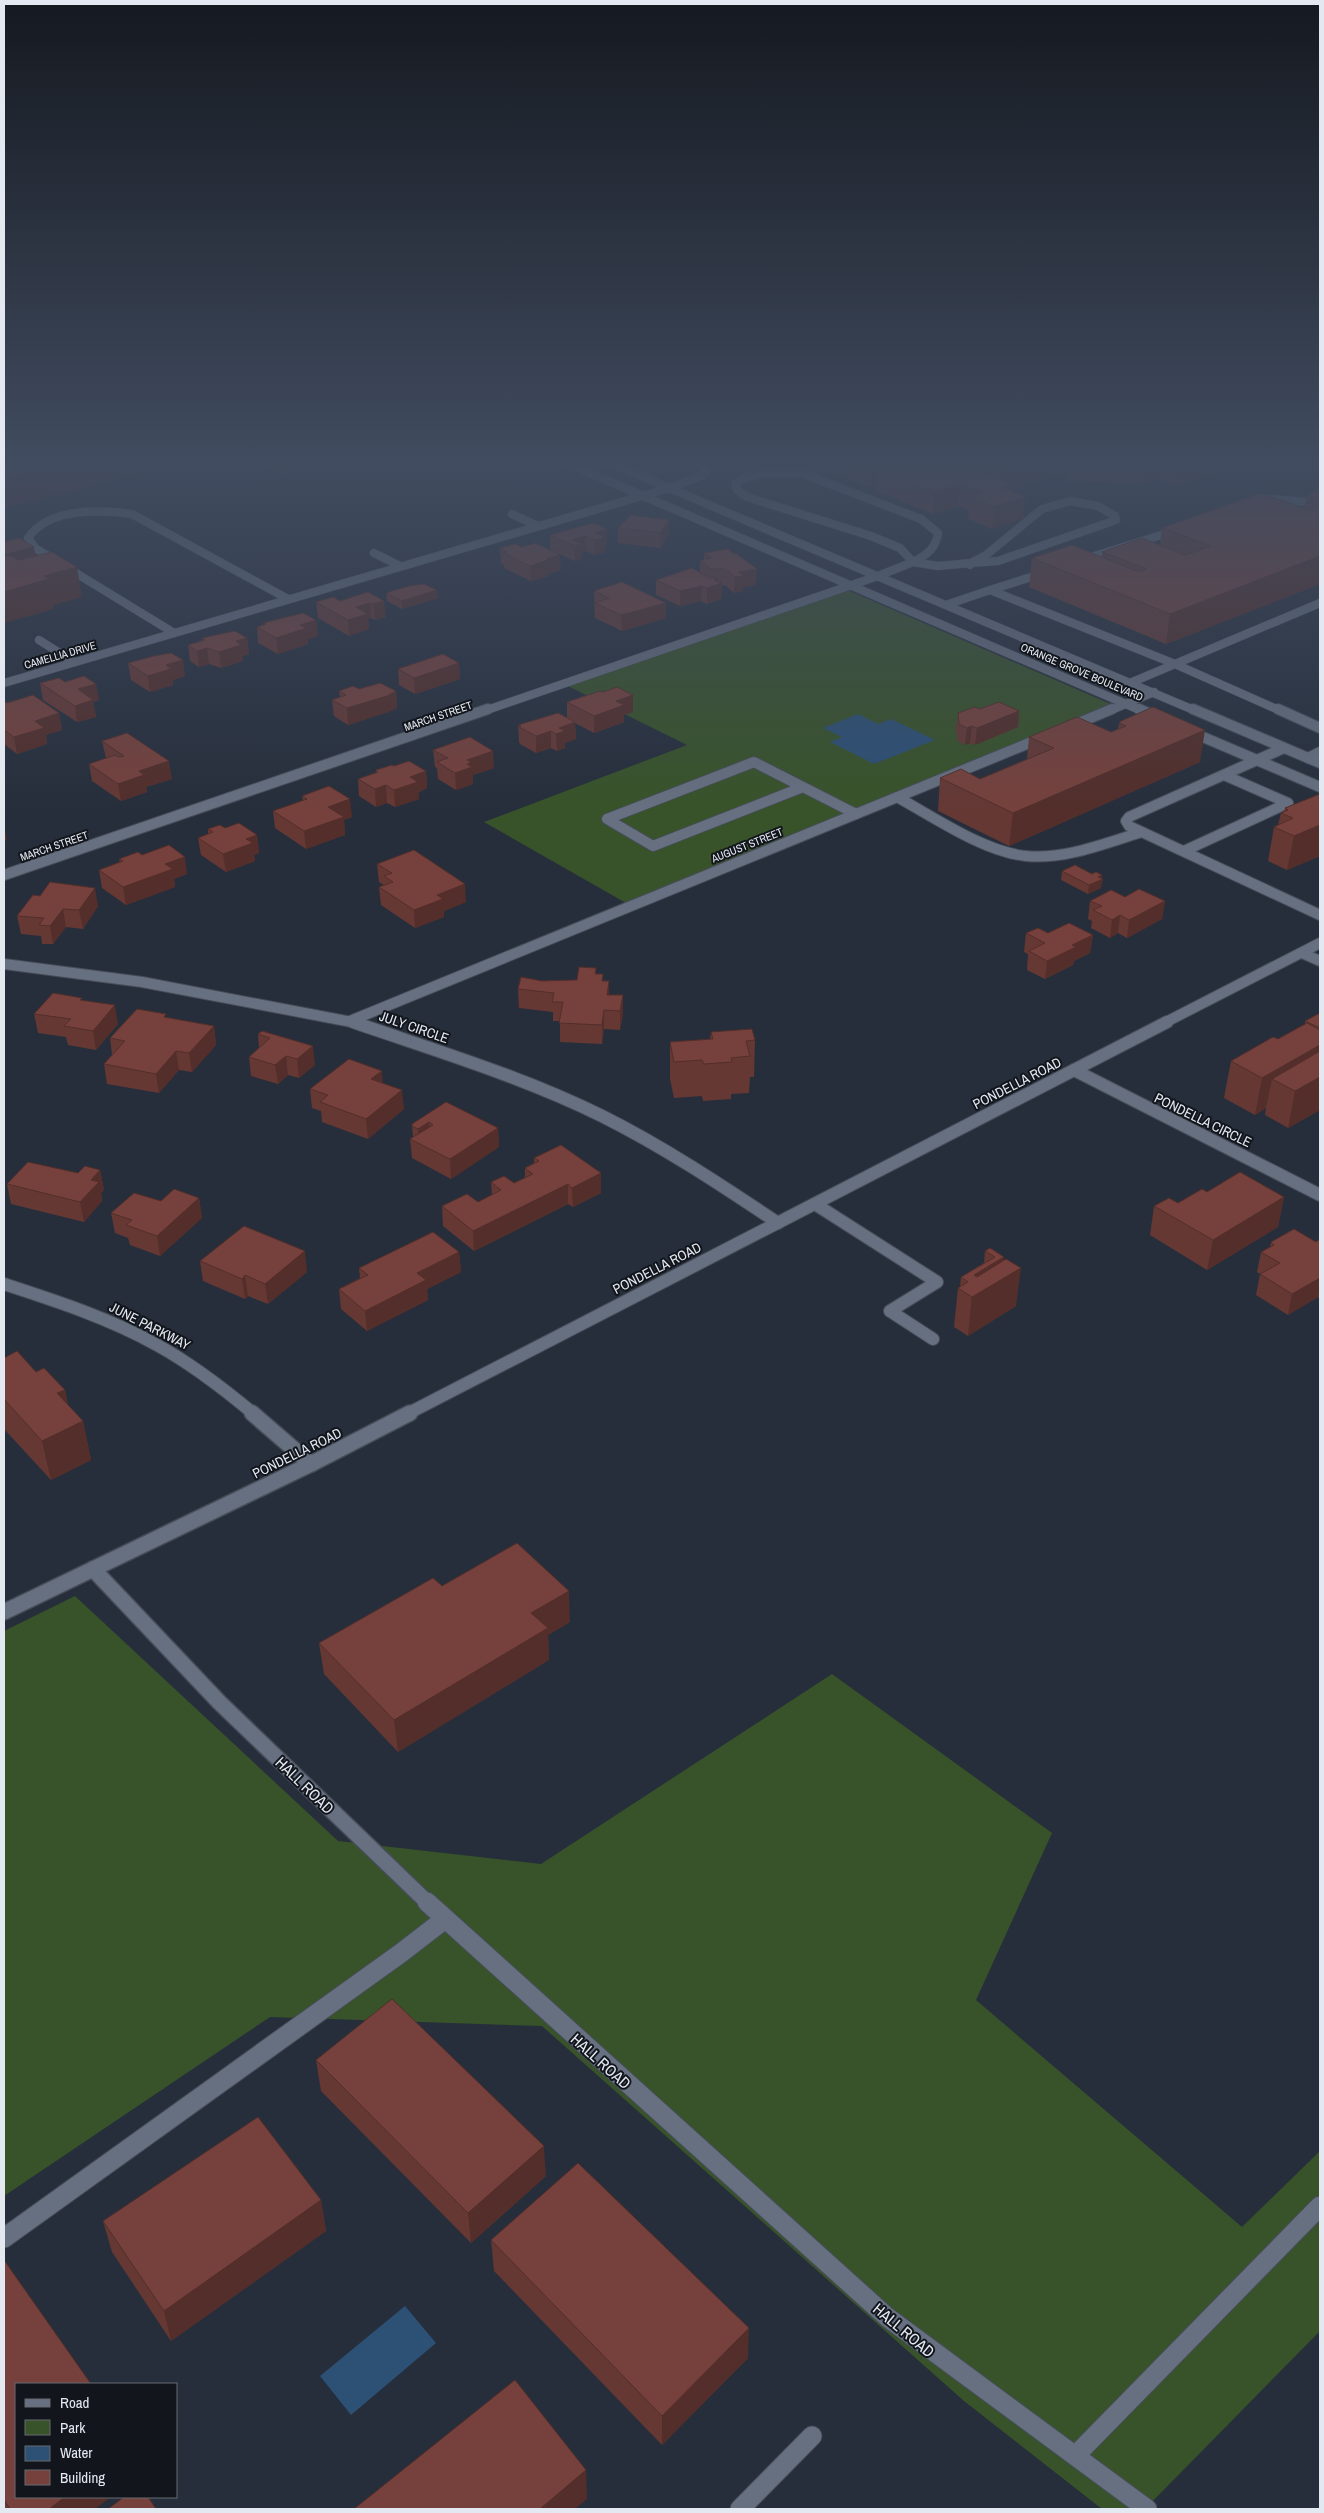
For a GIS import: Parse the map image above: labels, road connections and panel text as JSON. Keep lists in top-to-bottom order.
{
  "streets": {
    "street": [
      "CAMELLIA DRIVE",
      "ORANGE GROVE BOULEVARD",
      "MARCH STREET",
      "AUGUST STREET",
      "JULY CIRCLE",
      "PONDELLA ROAD",
      "PONDELLA CIRCLE",
      "JUNE PARKWAY",
      "HALL ROAD"
    ]
  },
  "crossings": [
    ["ORANGE GROVE BOULEVARD", "MARCH STREET"],
    ["ORANGE GROVE BOULEVARD", "AUGUST STREET"],
    ["AUGUST STREET", "JULY CIRCLE"],
    ["JULY CIRCLE", "PONDELLA ROAD"],
    ["PONDELLA ROAD", "PONDELLA CIRCLE"],
    ["PONDELLA ROAD", "JUNE PARKWAY"],
    ["PONDELLA ROAD", "HALL ROAD"]
  ],
  "legend": [
    "Road",
    "Park",
    "Water",
    "Building"
  ]
}
